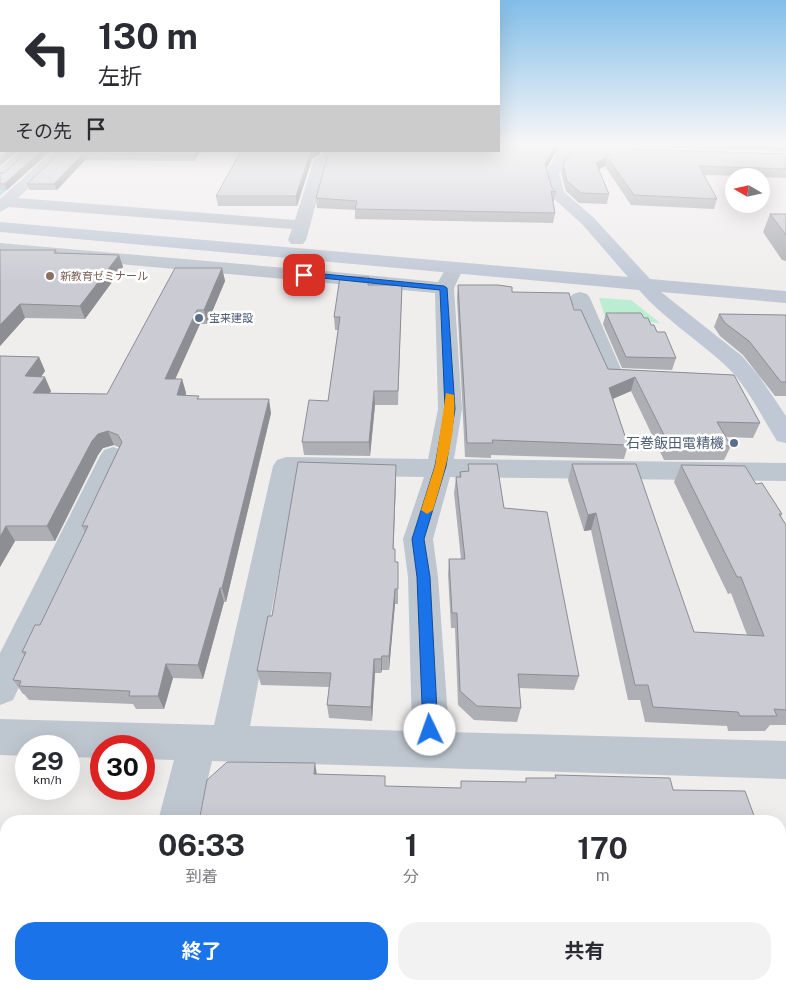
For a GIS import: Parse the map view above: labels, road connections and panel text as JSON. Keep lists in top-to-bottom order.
{
  "places": ["新教育ゼミナール", "宝来建設", "石巻飯田電精機"],
  "north": "left",
  "page": {
    "turn": ["130 m", "左折"],
    "then": "その先",
    "speed": "29 km/h",
    "limit": "30",
    "eta": [
      "06:33",
      "到着",
      "1",
      "分",
      "170",
      "m"
    ],
    "buttons": ["終了", "共有"]
  }
}
